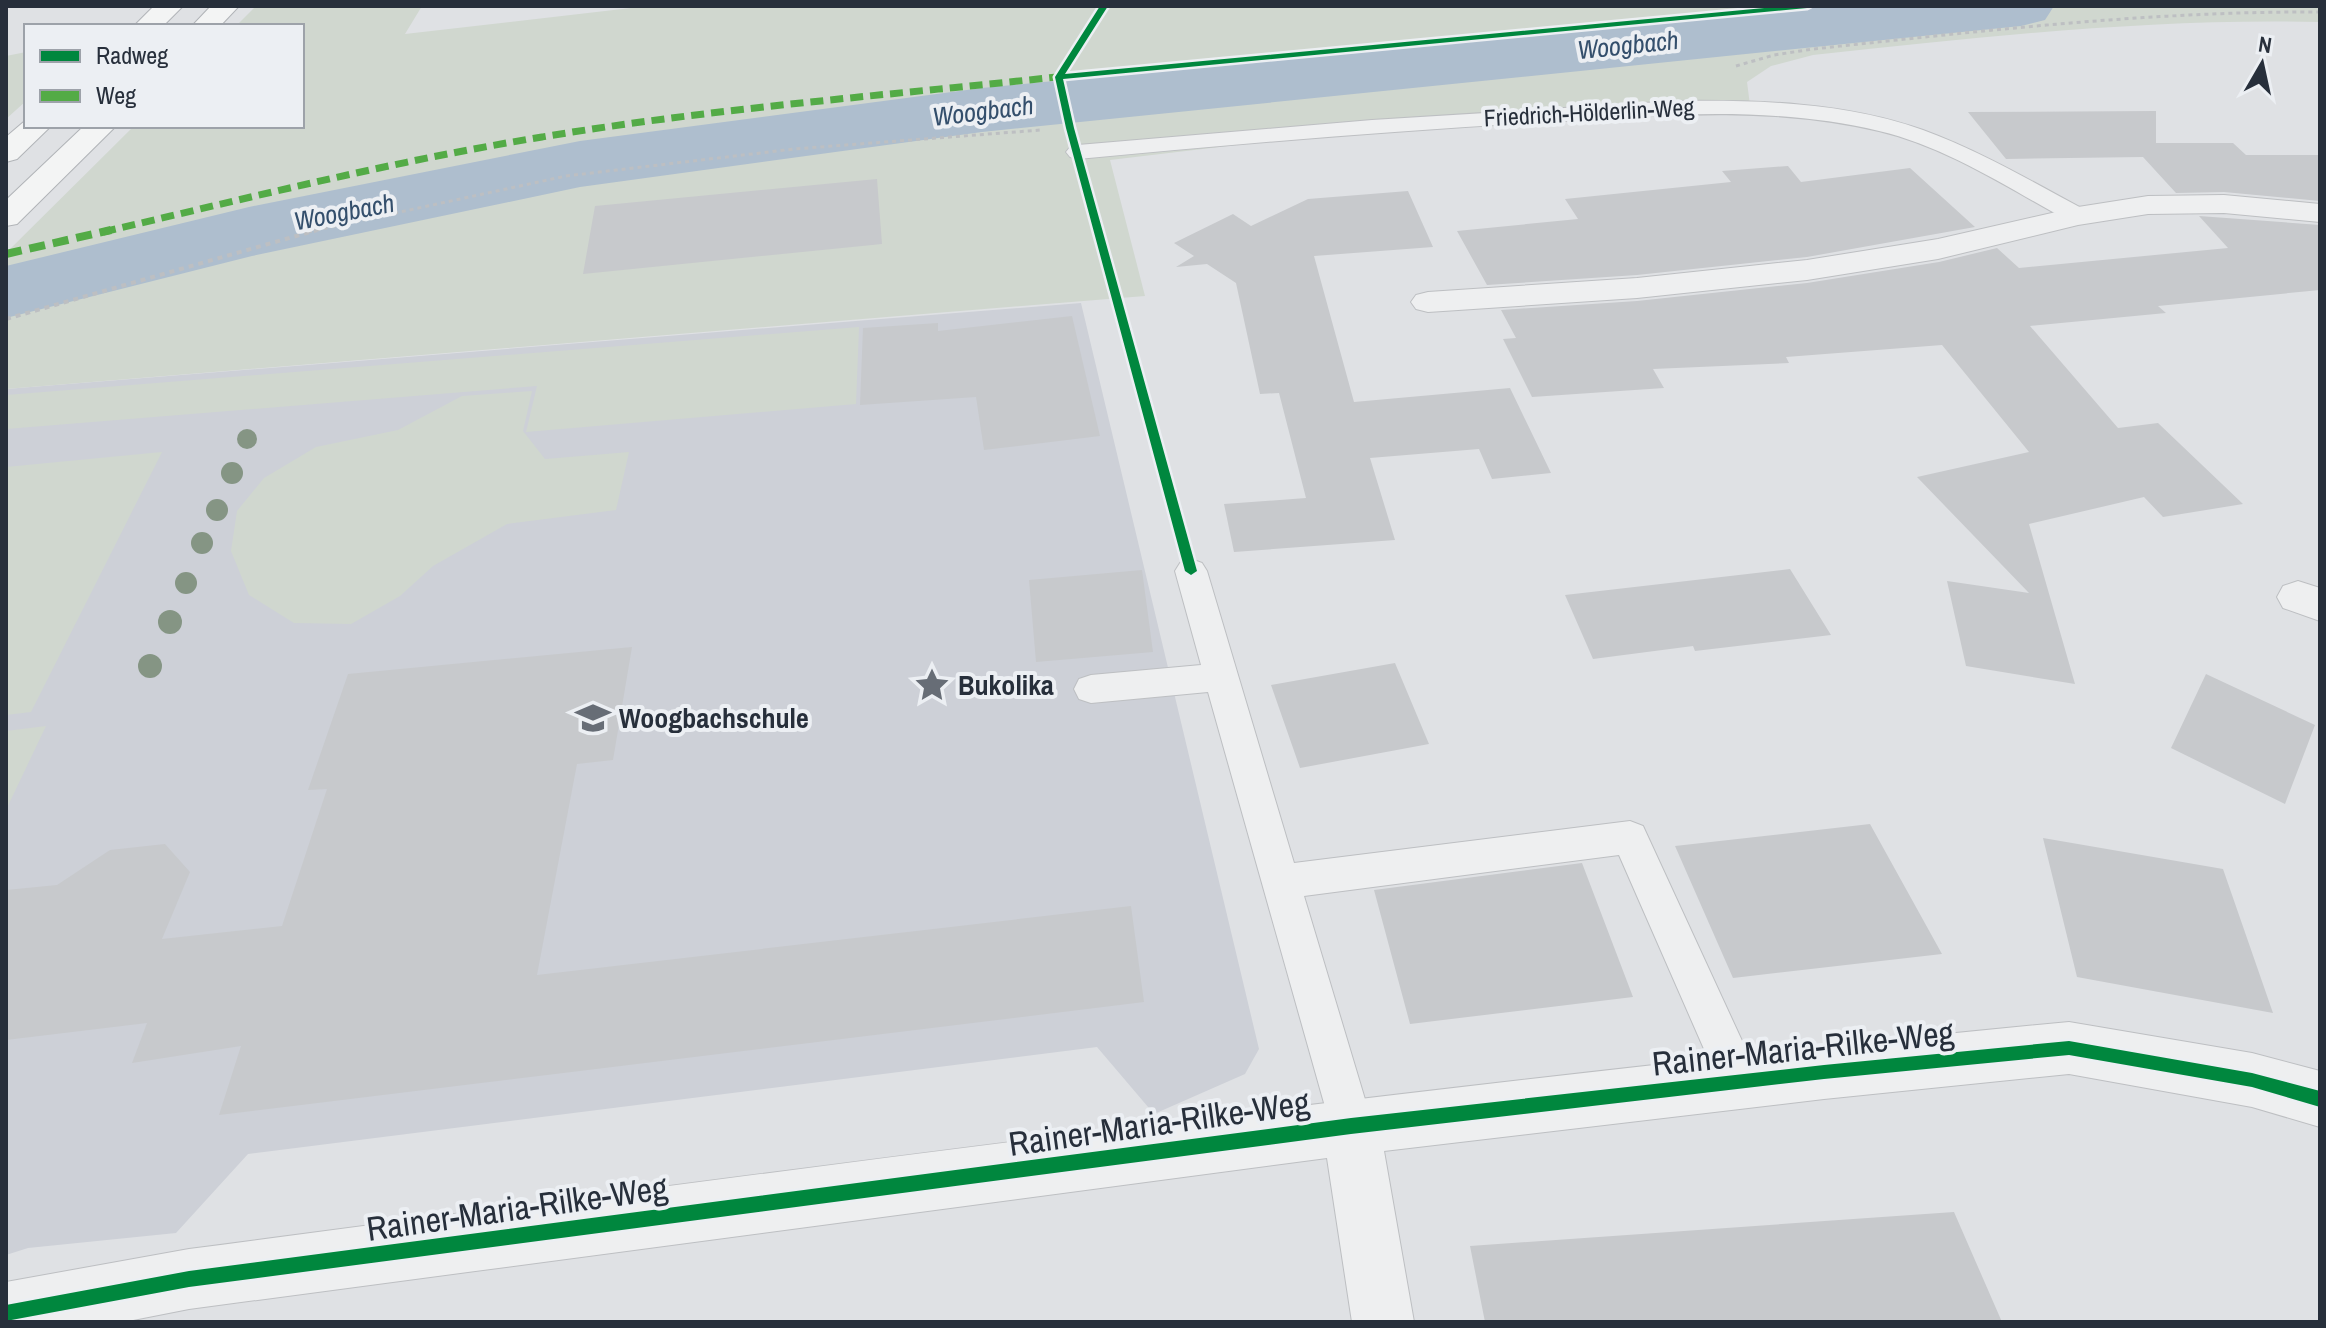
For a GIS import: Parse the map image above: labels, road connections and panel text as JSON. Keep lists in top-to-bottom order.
{
  "streets": {
    "street": ["Rainer-Maria-Rilke-Weg"],
    "lane": ["Friedrich-Hölderlin-Weg"]
  },
  "water": ["Woogbach"],
  "places": {
    "place": ["Bukolika"],
    "school or university": ["Woogbachschule"]
  },
  "legend": ["Radweg", "Weg"],
  "north": "top"
}
